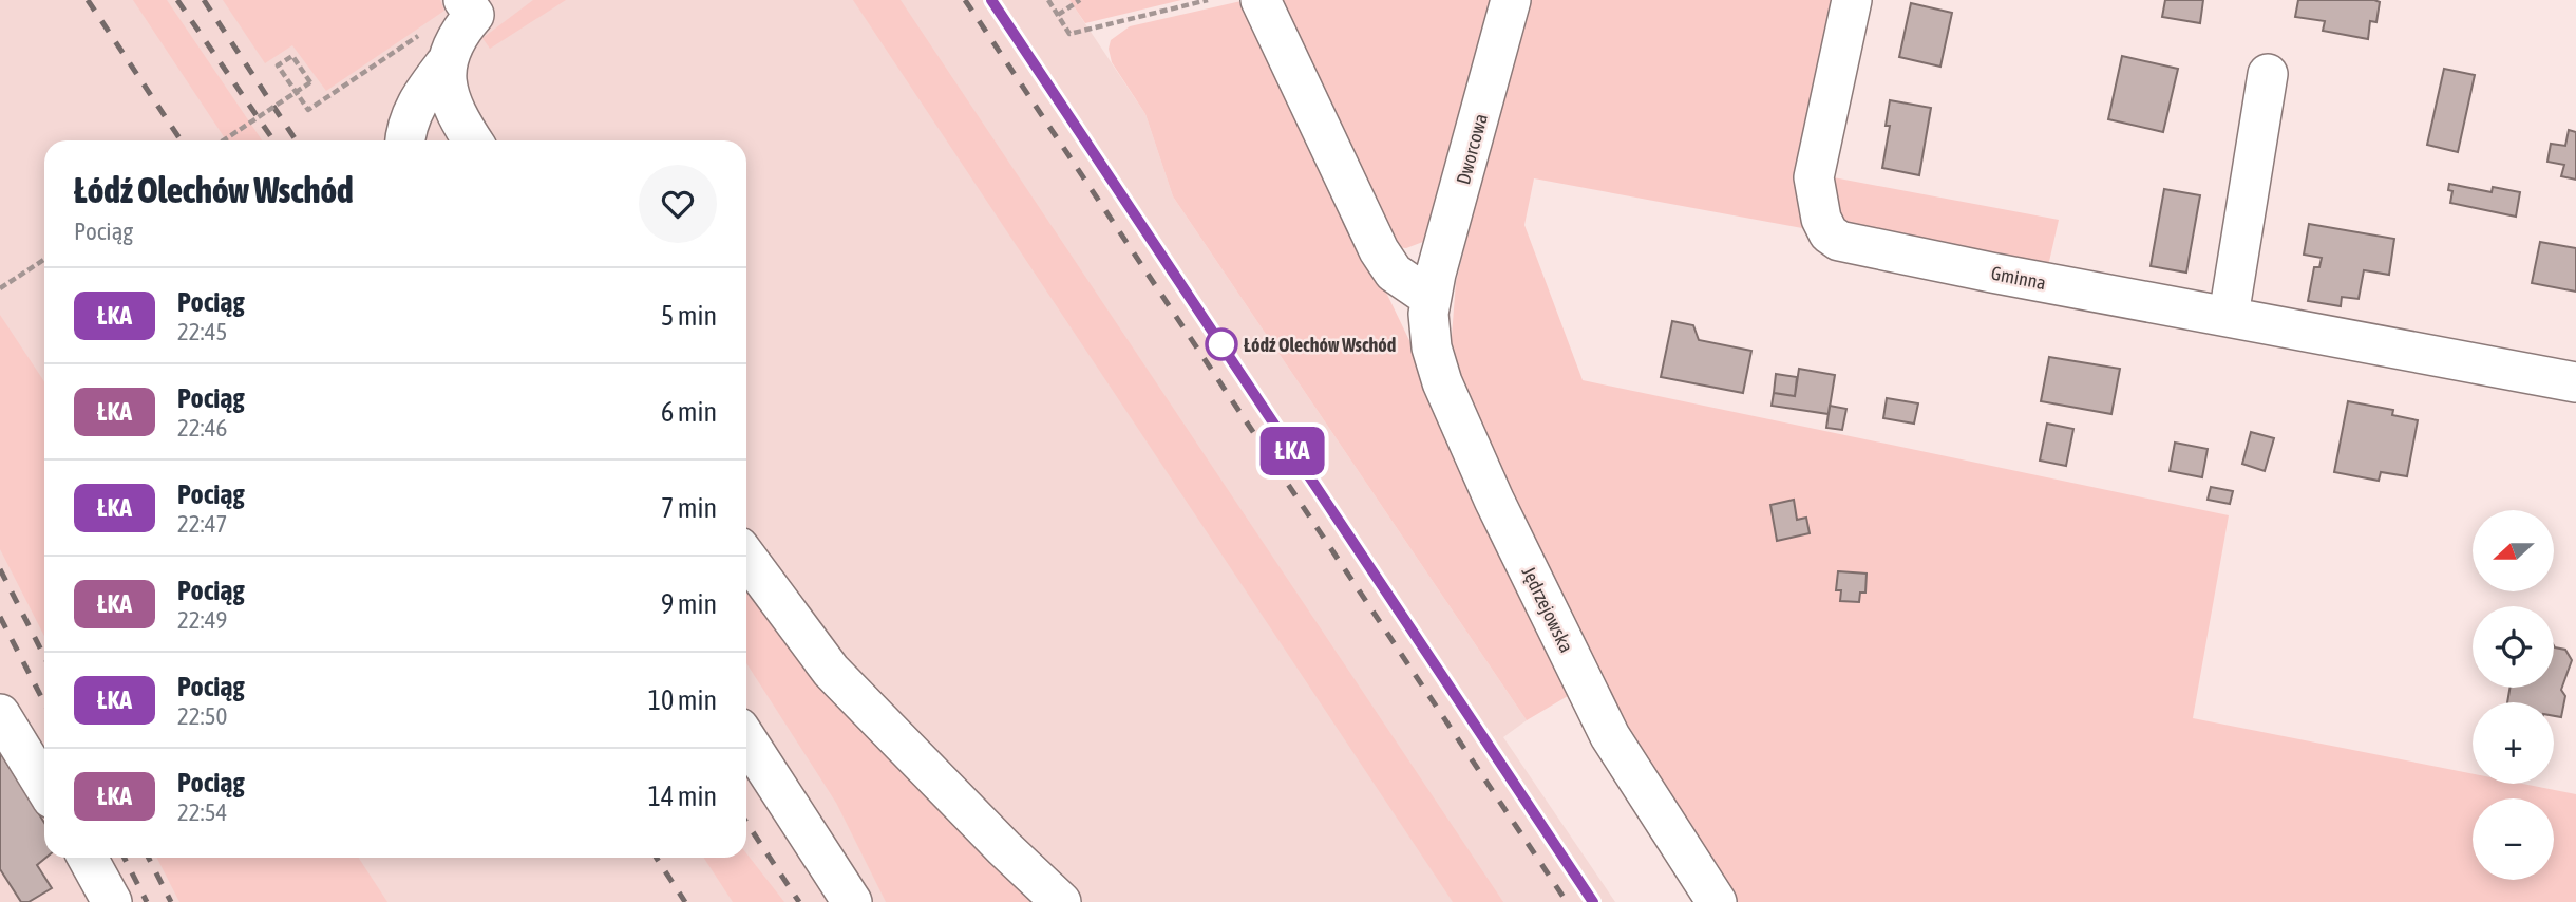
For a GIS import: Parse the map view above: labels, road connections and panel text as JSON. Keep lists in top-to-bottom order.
{
  "streets": {
    "street": ["Dworcowa", "Gminna", "Jędrzejowska"]
  },
  "crossings": [
    ["Dworcowa", "Jędrzejowska"]
  ],
  "places": ["Łódź Olechów Wschód"],
  "north": "left",
  "page": {
    "on_map": "ŁKA",
    "heading": ["Łódź Olechów Wschód", "Pociąg"],
    "list": [
      {
        "mark": "ŁKA",
        "name": "Pociąg",
        "note": "22:45",
        "value": "5 min"
      },
      {
        "mark": "ŁKA",
        "name": "Pociąg",
        "note": "22:46",
        "value": "6 min"
      },
      {
        "mark": "ŁKA",
        "name": "Pociąg",
        "note": "22:47",
        "value": "7 min"
      },
      {
        "mark": "ŁKA",
        "name": "Pociąg",
        "note": "22:49",
        "value": "9 min"
      },
      {
        "mark": "ŁKA",
        "name": "Pociąg",
        "note": "22:50",
        "value": "10 min"
      },
      {
        "mark": "ŁKA",
        "name": "Pociąg",
        "note": "22:54",
        "value": "14 min"
      }
    ],
    "map_buttons": ["+", "−"]
  }
}
